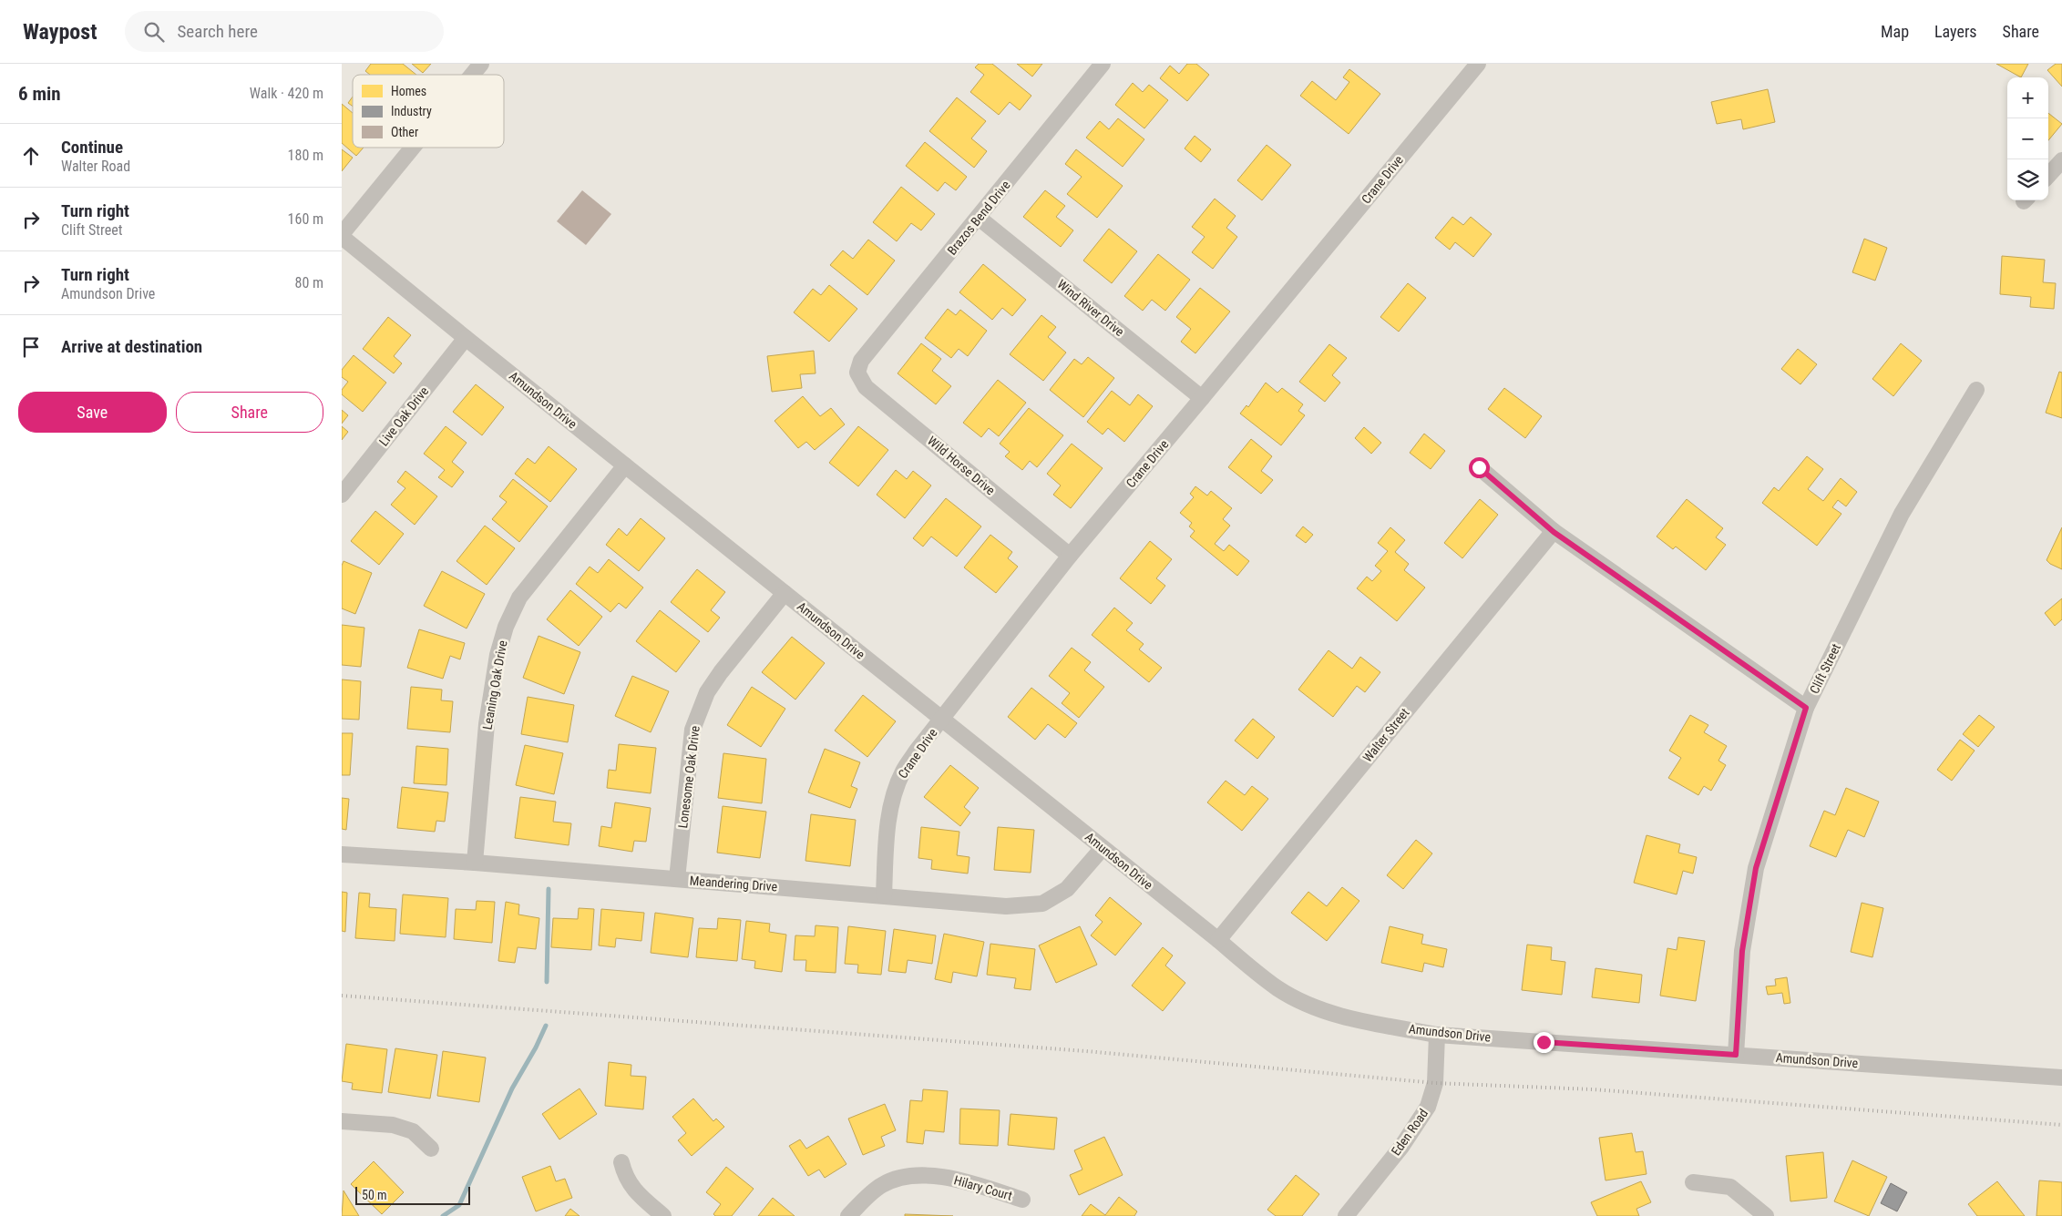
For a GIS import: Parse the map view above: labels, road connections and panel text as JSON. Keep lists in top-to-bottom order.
{
  "streets": {
    "street": [
      "Crane Drive",
      "Brazos Bend Drive",
      "Wind River Drive",
      "Amundson Drive",
      "Live Oak Drive",
      "Wild Horse Drive",
      "Clift Street",
      "Leaning Oak Drive",
      "Walter Street",
      "Lonesome Oak Drive",
      "Meandering Drive",
      "Eden Road",
      "Hilary Court"
    ]
  },
  "crossings": [
    ["Crane Drive", "Wind River Drive"],
    ["Crane Drive", "Amundson Drive"],
    ["Crane Drive", "Wild Horse Drive"],
    ["Crane Drive", "Meandering Drive"],
    ["Brazos Bend Drive", "Wind River Drive"],
    ["Brazos Bend Drive", "Wild Horse Drive"],
    ["Amundson Drive", "Live Oak Drive"],
    ["Amundson Drive", "Clift Street"],
    ["Amundson Drive", "Leaning Oak Drive"],
    ["Amundson Drive", "Walter Street"],
    ["Amundson Drive", "Lonesome Oak Drive"],
    ["Amundson Drive", "Meandering Drive"],
    ["Amundson Drive", "Eden Road"],
    ["Leaning Oak Drive", "Meandering Drive"],
    ["Lonesome Oak Drive", "Meandering Drive"]
  ],
  "legend": ["Homes", "Industry", "Other"],
  "scale_bar": "50 m",
  "page": {
    "header": "Waypost",
    "search": "Search here",
    "nav": ["Map", "Layers", "Share"],
    "heading": ["6 min", "Walk · 420 m"],
    "map_buttons": ["+", "−"],
    "list": [
      ["Continue", "Walter Road", "180 m"],
      ["Turn right", "Clift Street", "160 m"],
      ["Turn right", "Amundson Drive", "80 m"],
      "Arrive at destination"
    ],
    "buttons": ["Save", "Share"],
    "scale": "50 m"
  }
}
